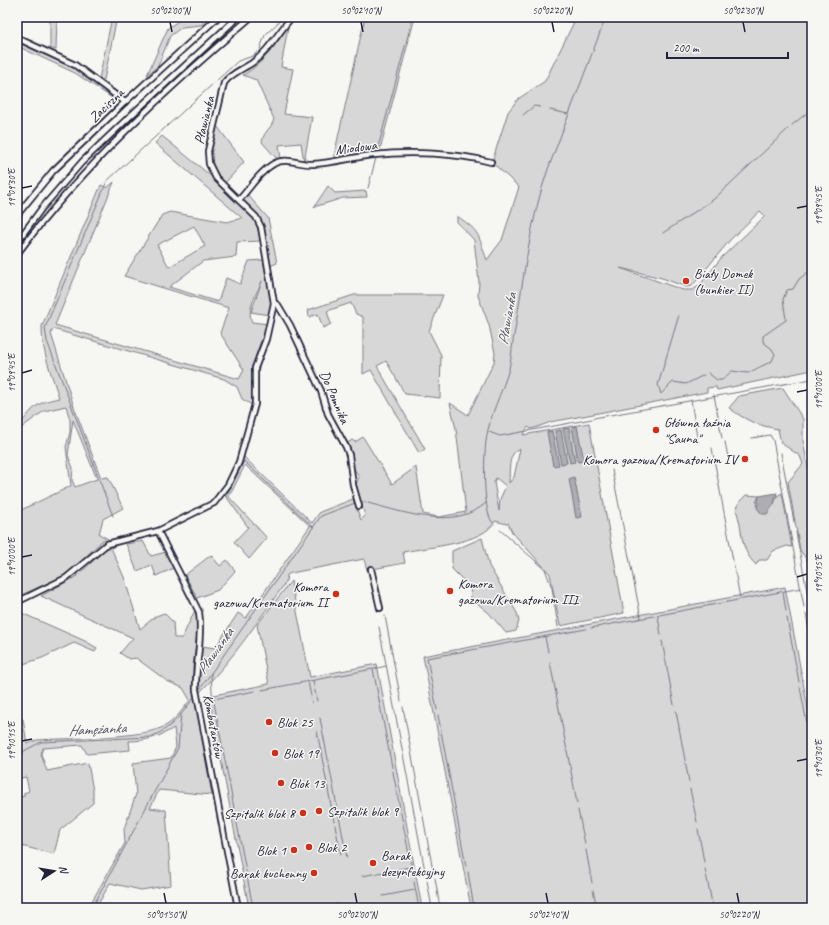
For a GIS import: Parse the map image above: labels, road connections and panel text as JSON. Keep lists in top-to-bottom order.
{
  "streets": {
    "street": [
      "Zaciszna",
      "Pławianka",
      "Miodowa",
      "Do Pomnika",
      "Kombatantów"
    ]
  },
  "crossings": [
    ["Pławianka", "Miodowa"],
    ["Pławianka", "Do Pomnika"],
    ["Pławianka", "Kombatantów"]
  ],
  "water": ["Pławianka", "Hamężanka"],
  "places": [
    "Biały Domek (bunkier II)",
    "Główna łaźnia \"Sauna\"",
    "Komora gazowa/Krematorium IV",
    "Komora gazowa/Krematorium III",
    "Komora gazowa/Krematorium II",
    "Blok 25",
    "Blok 19",
    "Blok 13",
    "Szpitalik blok 9",
    "Szpitalik blok 8",
    "Blok 2",
    "Blok 1",
    "Barak dezynfekcyjny",
    "Barak kuchenny"
  ],
  "scale_bar": "200 m",
  "north": "right",
  "coordinates": [
    "50°02'00\"N",
    "50°02'10\"N",
    "50°02'20\"N",
    "50°02'30\"N",
    "19°09'30\"E",
    "19°09'45\"E",
    "19°10'00\"E",
    "19°10'15\"E",
    "19°10'30\"E",
    "50°01'50\"N"
  ]
}
